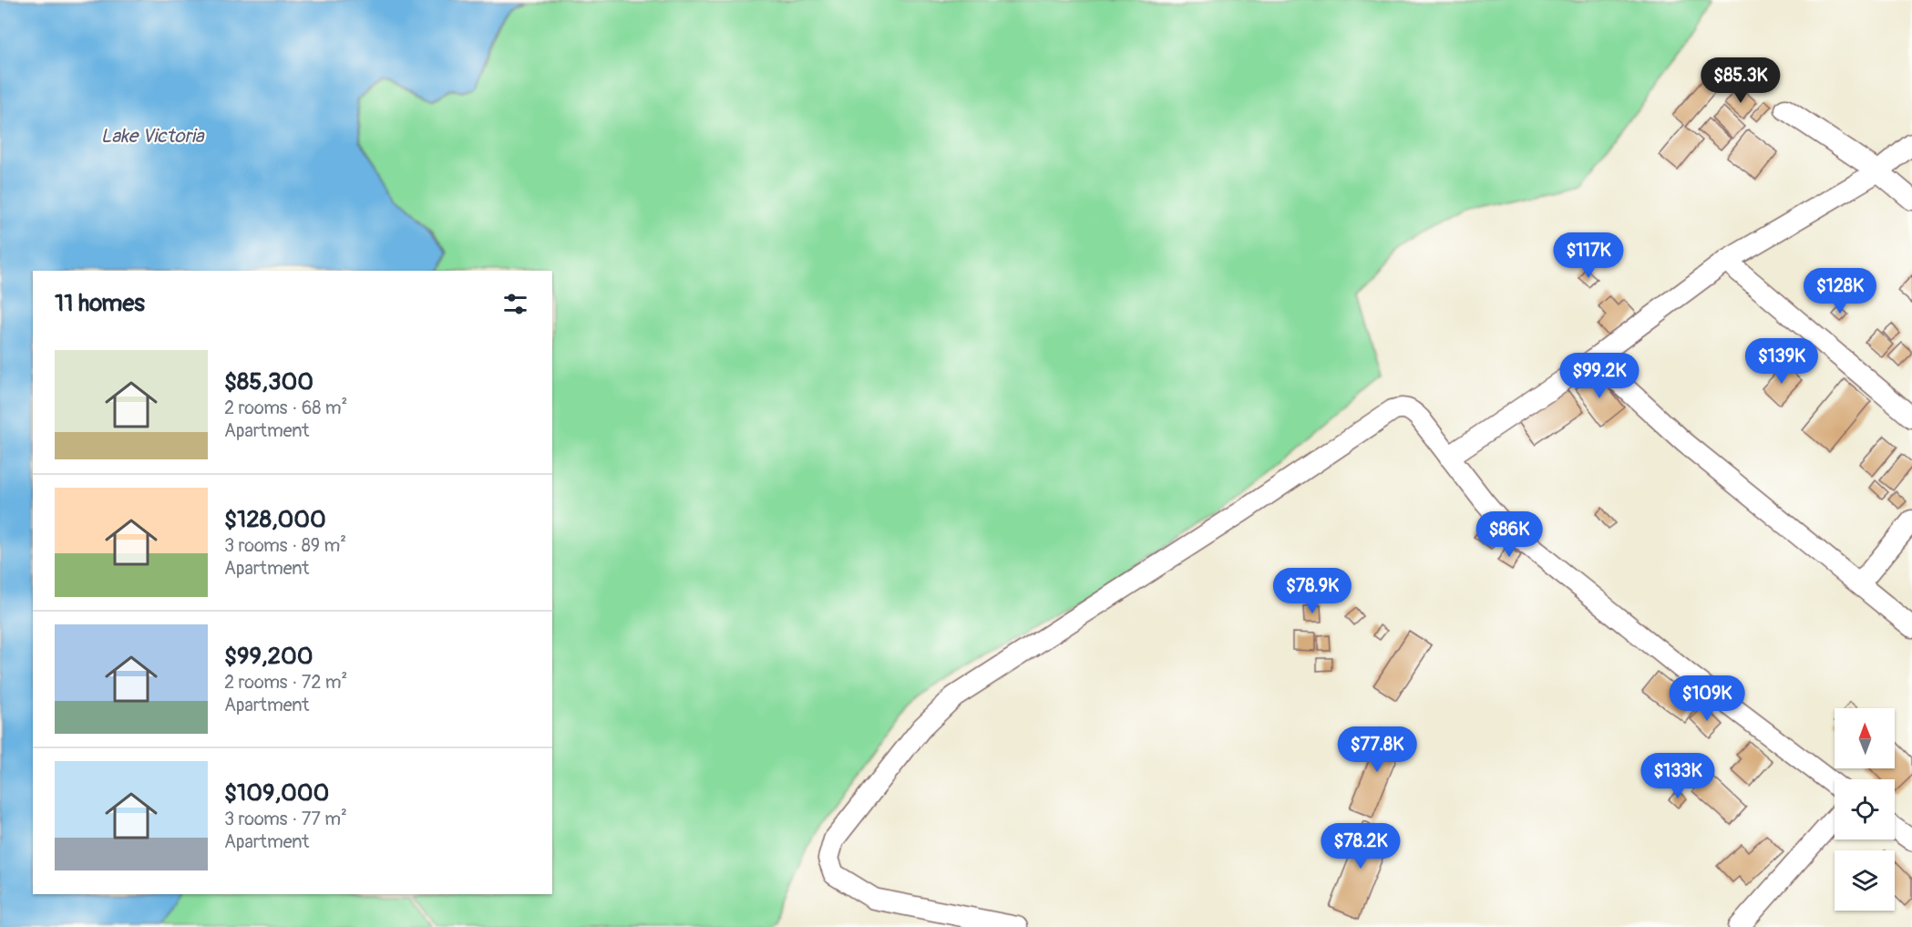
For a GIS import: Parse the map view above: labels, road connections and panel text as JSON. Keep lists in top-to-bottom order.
{
  "water": ["Lake Victoria"],
  "north": "top",
  "page": {
    "price": [
      "$85.3K",
      "$117K",
      "$128K",
      "$139K",
      "$99.2K",
      "$86K",
      "$78.9K",
      "$109K",
      "$77.8K",
      "$133K",
      "$78.2K"
    ],
    "heading": "11 homes",
    "list": [
      {
        "name": "$85,300",
        "note": "2 rooms · 68 m² · Apartment"
      },
      {
        "name": "$128,000",
        "note": "3 rooms · 89 m² · Apartment"
      },
      {
        "name": "$99,200",
        "note": "2 rooms · 72 m² · Apartment"
      },
      {
        "name": "$109,000",
        "note": "3 rooms · 77 m² · Apartment"
      }
    ]
  }
}
